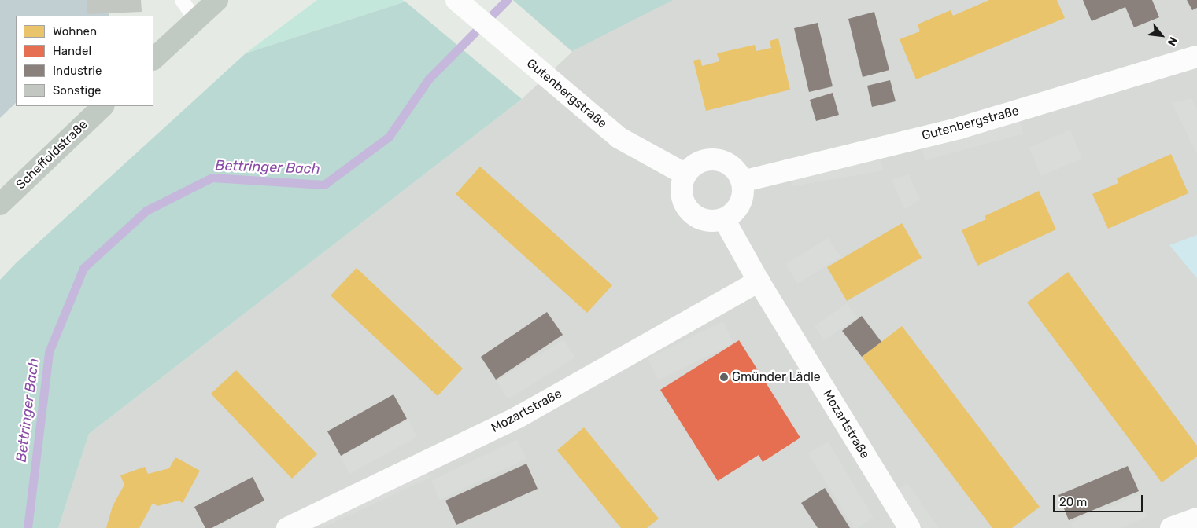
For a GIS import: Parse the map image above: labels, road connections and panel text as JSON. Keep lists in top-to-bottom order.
{
  "streets": {
    "main road": ["Scheffoldstraße"],
    "street": ["Gutenbergstraße", "Mozartstraße"]
  },
  "crossings": [
    ["Gutenbergstraße", "Mozartstraße"]
  ],
  "water": ["Bettringer Bach"],
  "places": ["Gmünder Lädle"],
  "legend": [
    "Wohnen",
    "Handel",
    "Industrie",
    "Sonstige"
  ],
  "scale_bar": "20 m",
  "north": "bottom right"
}
